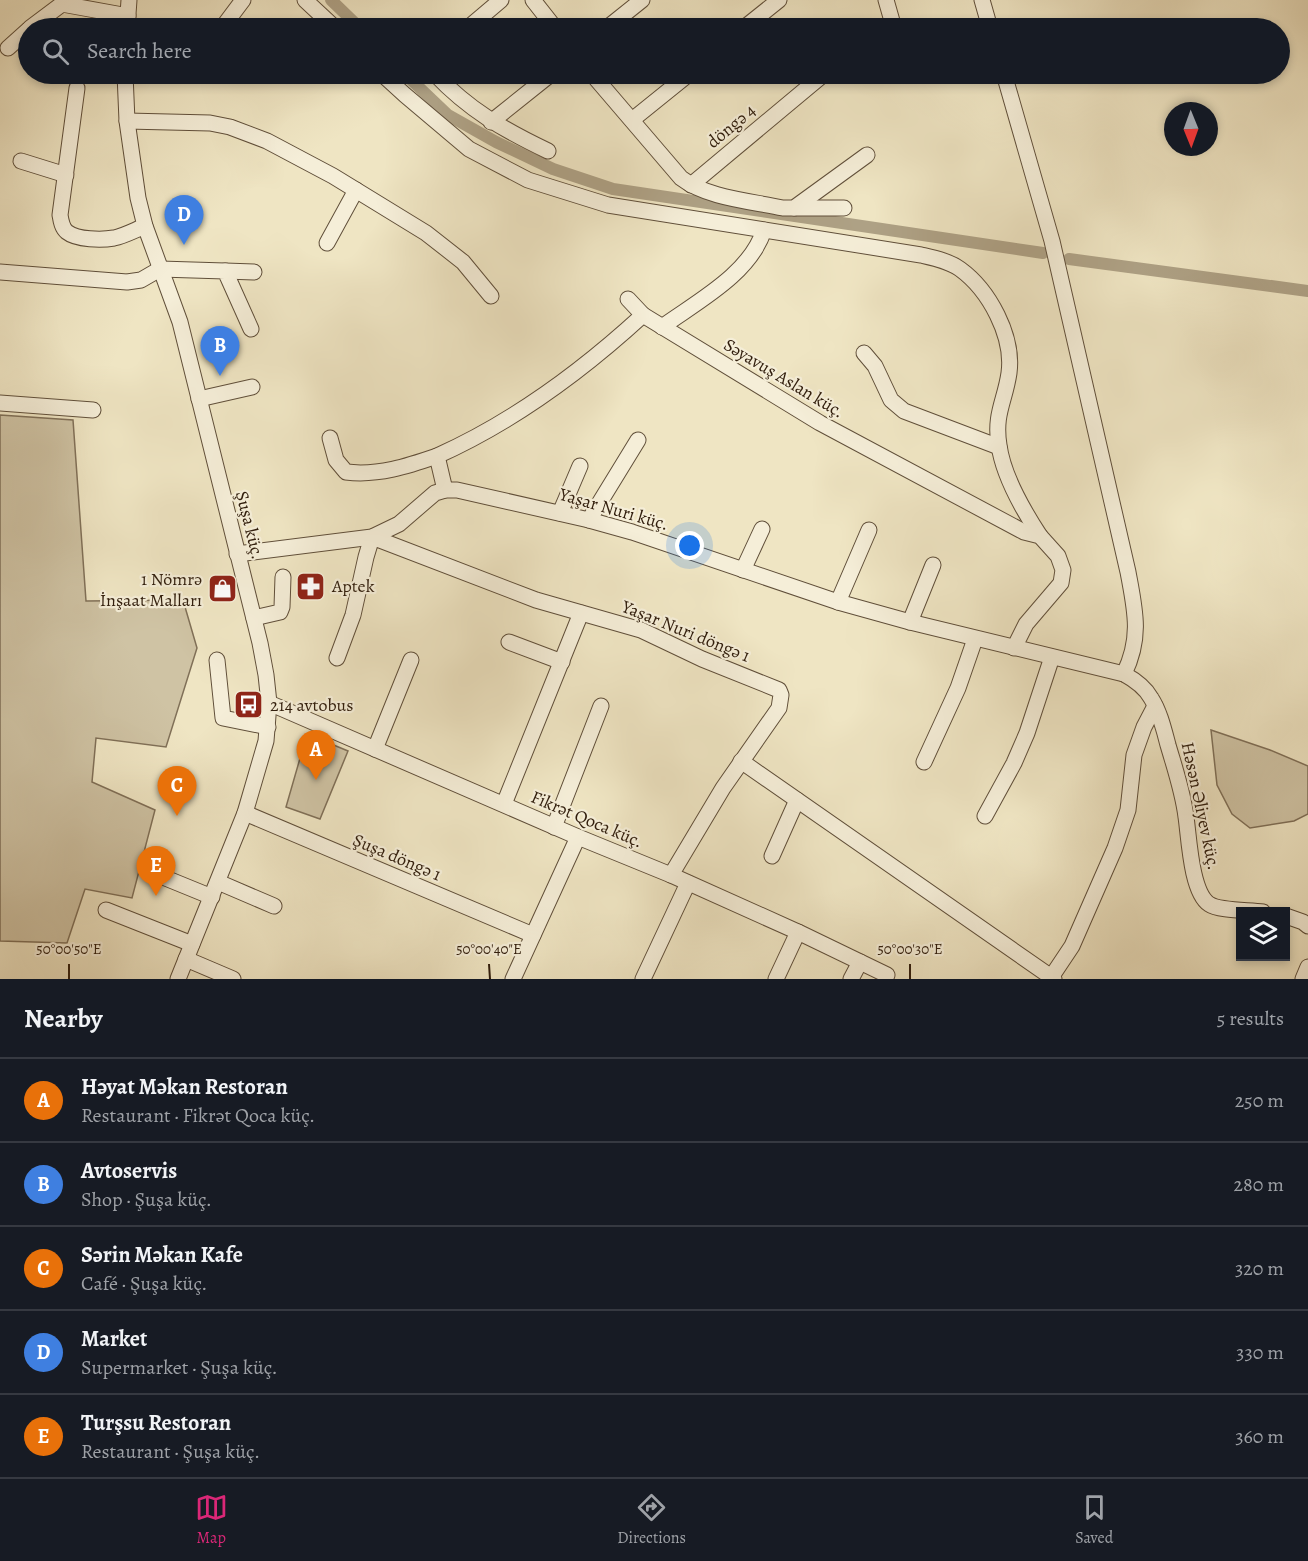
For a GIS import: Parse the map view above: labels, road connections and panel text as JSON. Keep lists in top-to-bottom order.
{
  "streets": {
    "street": [
      "döngə 4",
      "Səyavuş Aslan küç.",
      "Yaşar Nuri küç.",
      "Şuşa küç.",
      "Yaşar Nuri döngə 1",
      "Həsən Əliyev küç.",
      "Fikrət Qoca küç.",
      "Şuşa döngə 1"
    ]
  },
  "crossings": [
    ["Səyavuş Aslan küç.", "Yaşar Nuri küç."],
    ["Yaşar Nuri küç.", "Həsən Əliyev küç."],
    ["Şuşa küç.", "Fikrət Qoca küç."],
    ["Şuşa küç.", "Şuşa döngə 1"],
    ["Yaşar Nuri döngə 1", "Fikrət Qoca küç."]
  ],
  "places": {
    "pharmacy": ["Aptek"],
    "shop": ["1 Nömrə İnşaat Malları"],
    "bus stop": ["214 avtobus"]
  },
  "north": "bottom",
  "page": {
    "search": "Search here",
    "pins": [
      "D",
      "B",
      "A",
      "C",
      "E"
    ],
    "heading": ["Nearby", "5 results"],
    "list": [
      {
        "mark": "A",
        "name": "Həyat Məkan Restoran",
        "note": "Restaurant · Fikrət Qoca küç.",
        "value": "250 m"
      },
      {
        "mark": "B",
        "name": "Avtoservis",
        "note": "Shop · Şuşa küç.",
        "value": "280 m"
      },
      {
        "mark": "C",
        "name": "Sərin Məkan Kafe",
        "note": "Café · Şuşa küç.",
        "value": "320 m"
      },
      {
        "mark": "D",
        "name": "Market",
        "note": "Supermarket · Şuşa küç.",
        "value": "330 m"
      },
      {
        "mark": "E",
        "name": "Turşsu Restoran",
        "note": "Restaurant · Şuşa küç.",
        "value": "360 m"
      }
    ],
    "nav": ["Map", "Directions", "Saved"]
  },
  "coordinates": ["50°00'50\"E", "50°00'40\"E", "50°00'30\"E"]
}
